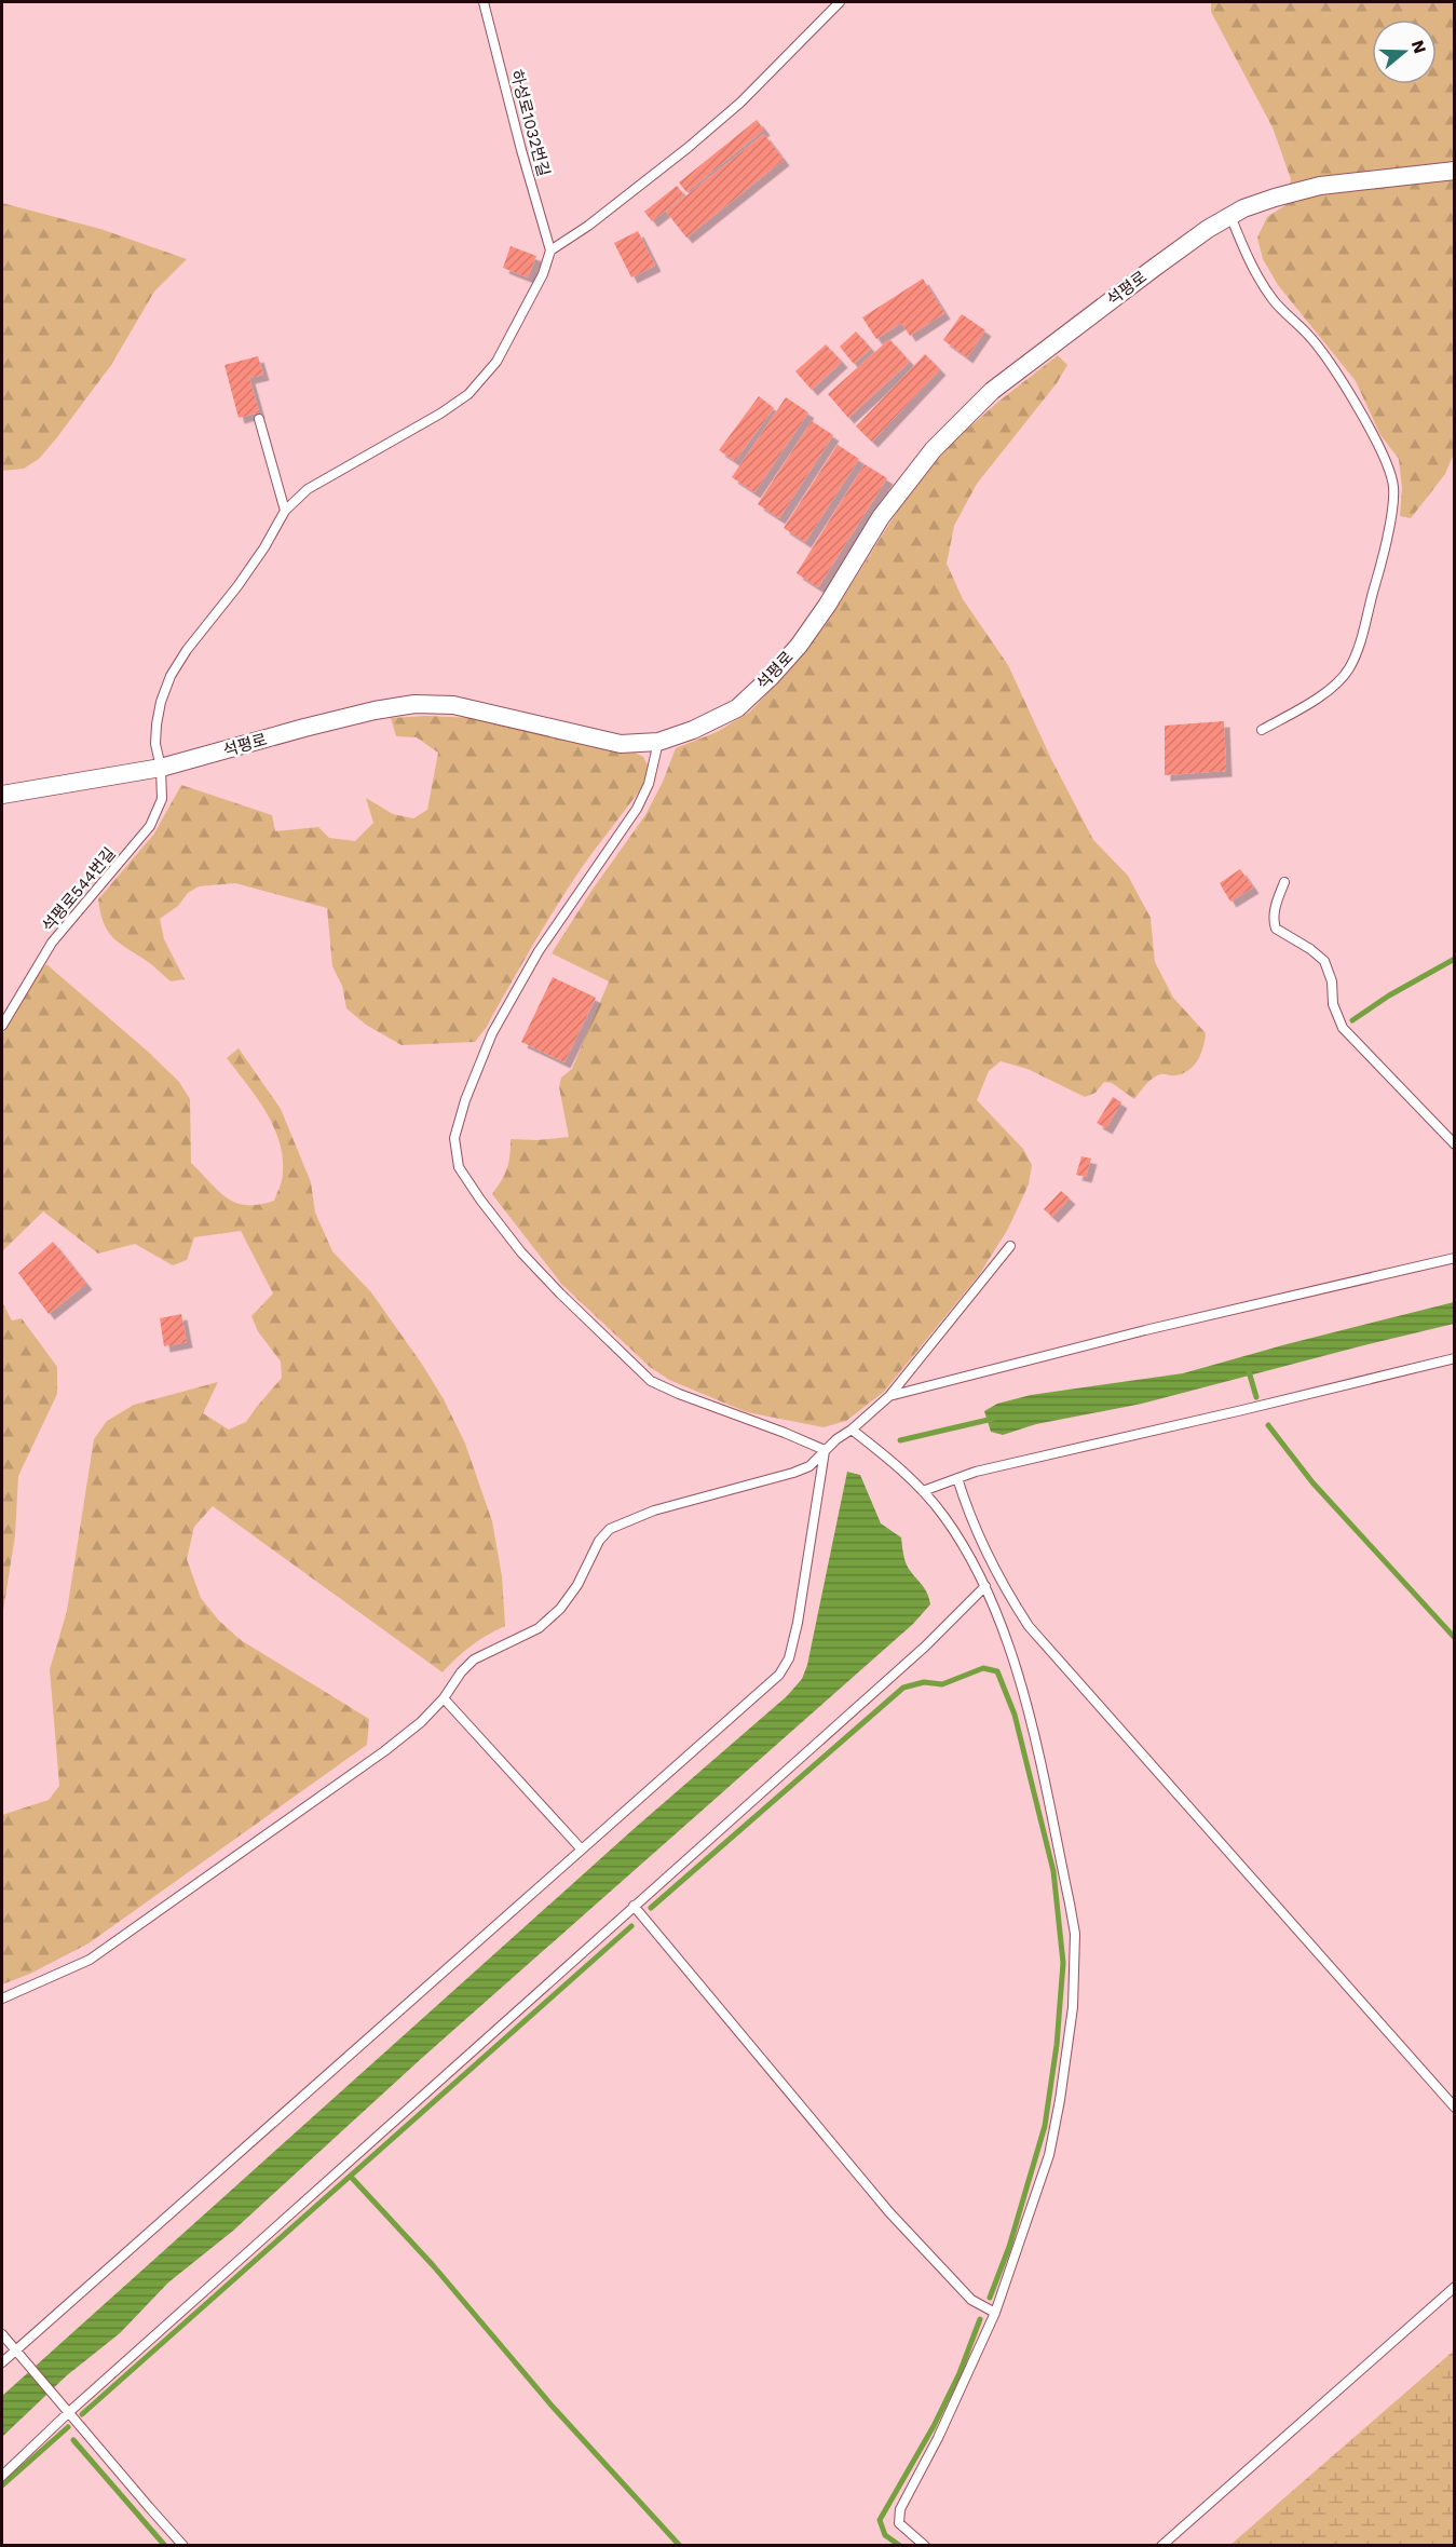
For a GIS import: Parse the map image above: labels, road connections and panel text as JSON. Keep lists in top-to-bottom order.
{
  "streets": {
    "street": ["석평로"],
    "lane": ["하성로1032번길", "석평로544번길"]
  },
  "crossings": [
    ["석평로", "석평로544번길"]
  ],
  "north": "right"
}
